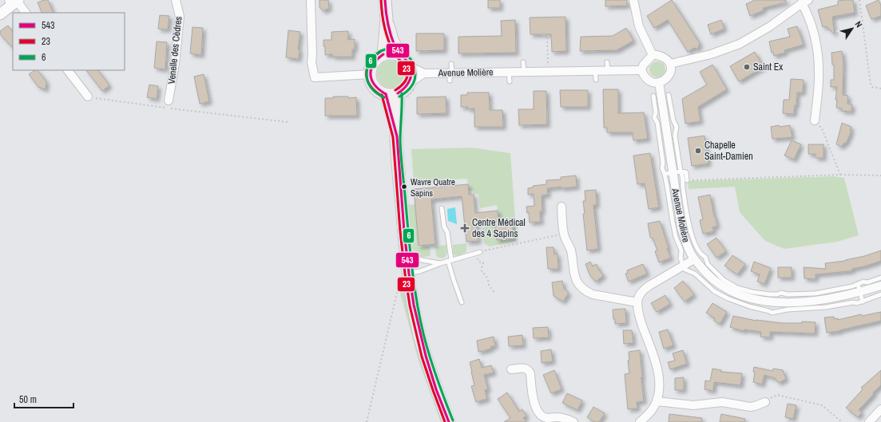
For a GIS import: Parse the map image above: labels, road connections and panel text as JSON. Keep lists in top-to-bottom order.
{
  "streets": {
    "street": ["Venelle des Cèdres", "Avenue Molière"]
  },
  "places": {
    "other": ["Saint Ex", "Chapelle Saint-Damien", "Wavre Quatre Sapins"],
    "health": ["Centre Médical des 4 Sapins"]
  },
  "lines": ["transit line 543", "transit line 23", "transit line 6"],
  "legend": ["543", "23", "6"],
  "scale_bar": "50 m",
  "north": "top right"
}
